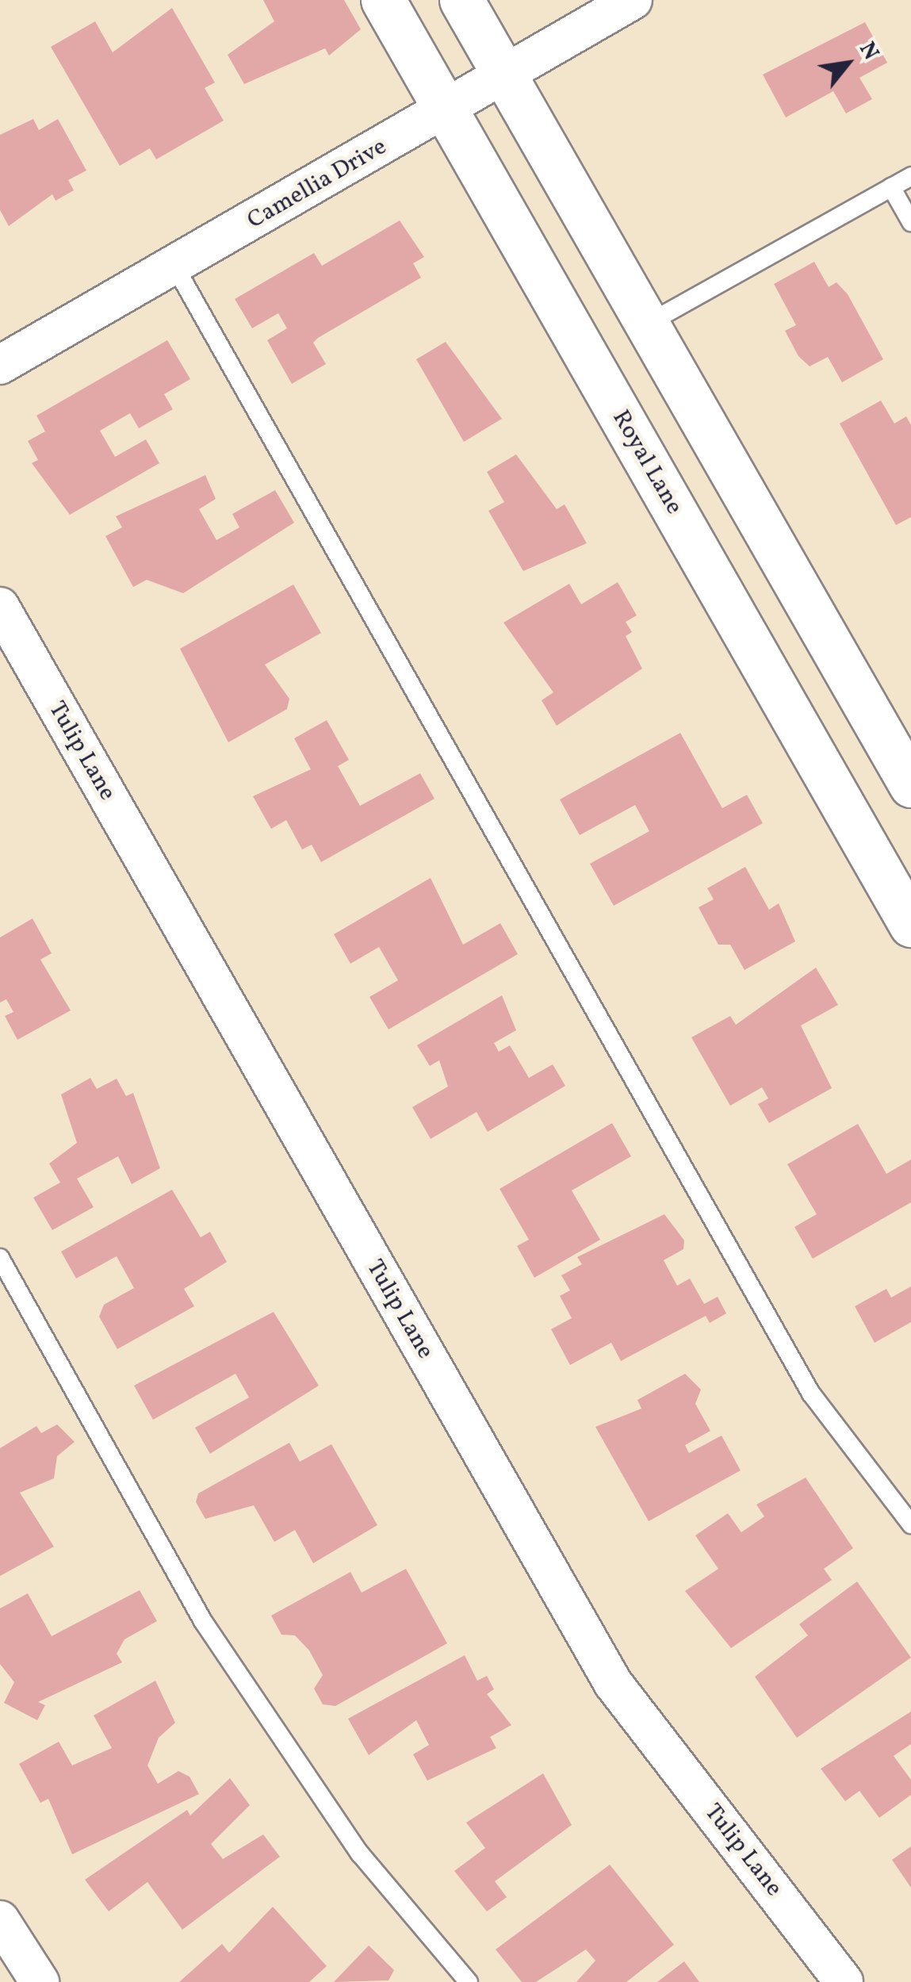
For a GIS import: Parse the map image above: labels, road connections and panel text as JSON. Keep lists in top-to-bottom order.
{
  "streets": {
    "main road": ["Royal Lane"],
    "street": ["Camellia Drive", "Tulip Lane"]
  },
  "crossings": [
    ["Camellia Drive", "Royal Lane"]
  ],
  "north": "top right"
}
